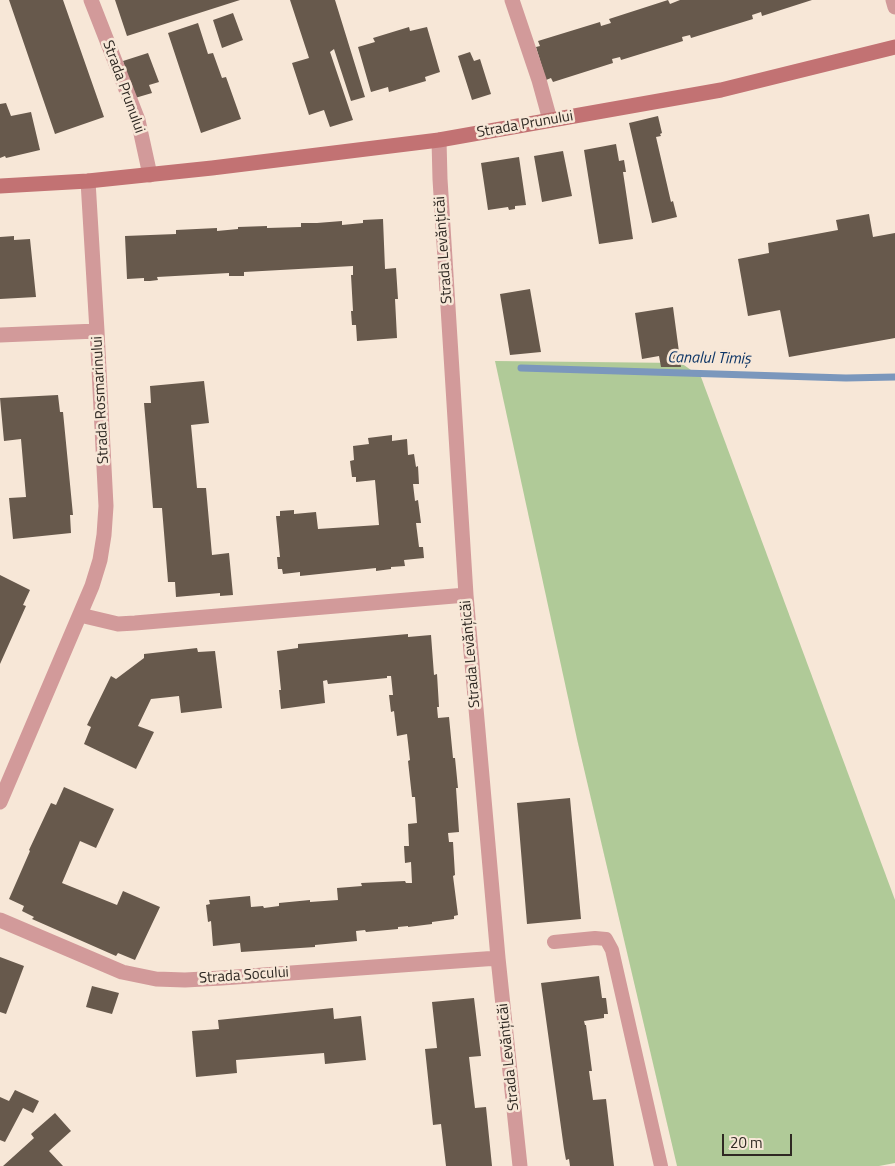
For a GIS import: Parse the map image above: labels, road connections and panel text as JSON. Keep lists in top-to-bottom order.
{
  "streets": {
    "street": [
      "Strada Prunului",
      "Strada Levănțicăi",
      "Strada Rosmarinului",
      "Strada Socului"
    ]
  },
  "crossings": [
    ["Strada Prunului", "Strada Levănțicăi"],
    ["Strada Prunului", "Strada Rosmarinului"],
    ["Strada Levănțicăi", "Strada Socului"]
  ],
  "water": ["Canalul Timiș"],
  "scale_bar": "20 m"
}
